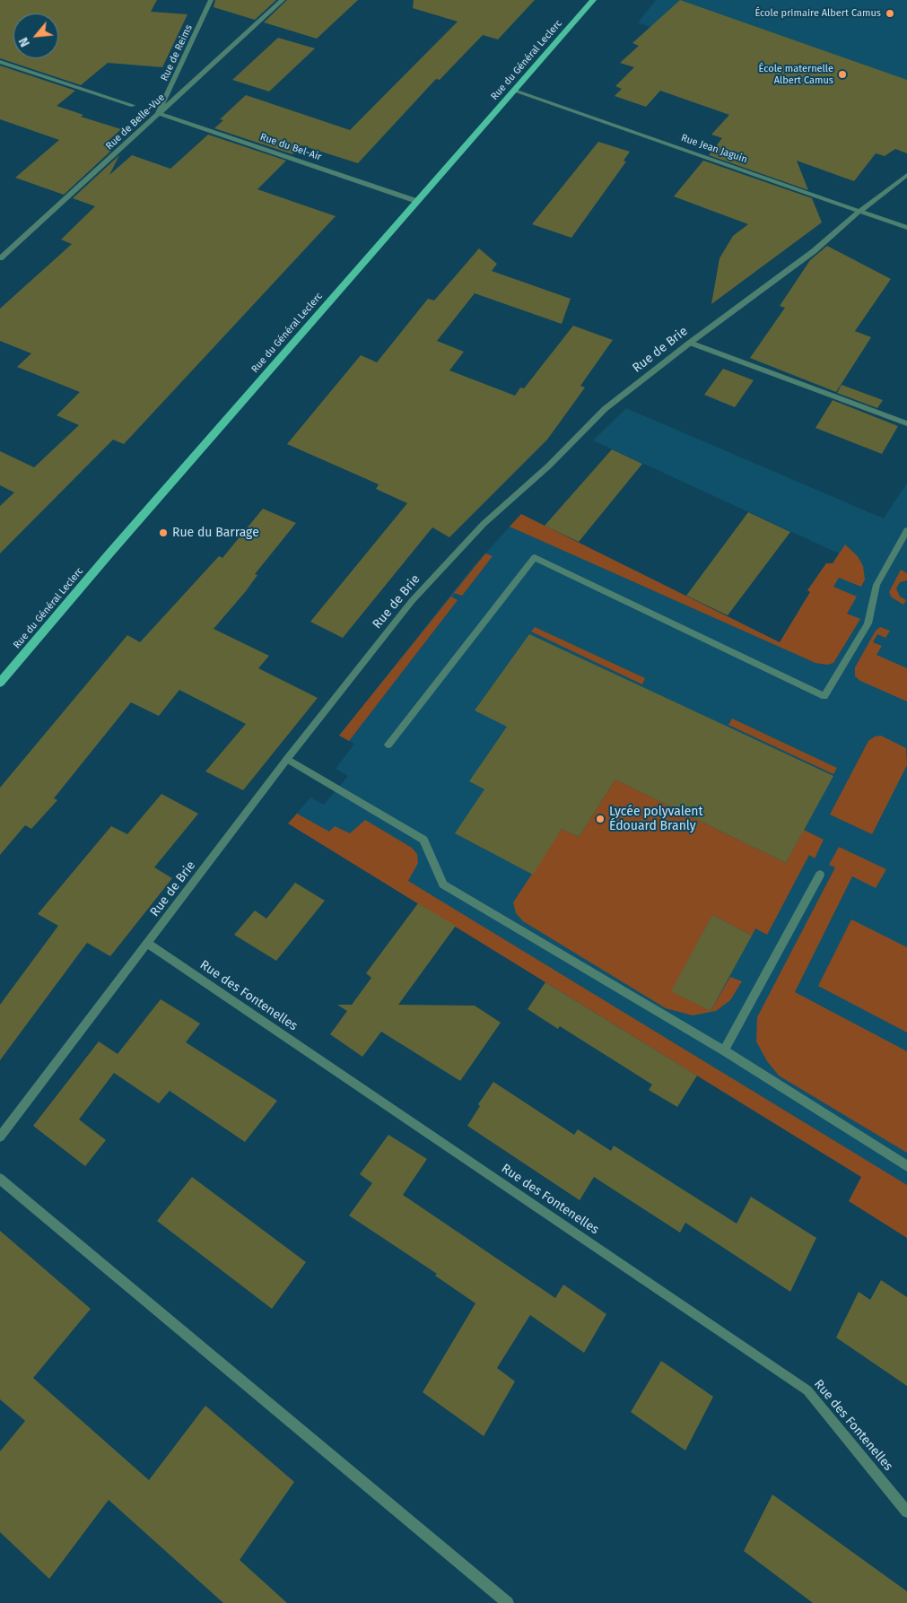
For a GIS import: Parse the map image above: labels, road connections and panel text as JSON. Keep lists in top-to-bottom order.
{
  "streets": {
    "main road": ["Rue du Général Leclerc"],
    "street": [
      "Rue de Reims",
      "Rue de Belle-Vue",
      "Rue du Bel-Air",
      "Rue Jean Jaguin",
      "Rue de Brie",
      "Rue des Fontenelles"
    ]
  },
  "crossings": [
    ["Rue de Reims", "Rue de Belle-Vue"],
    ["Rue de Reims", "Rue du Bel-Air"],
    ["Rue du Général Leclerc", "Rue du Bel-Air"],
    ["Rue du Général Leclerc", "Rue Jean Jaguin"],
    ["Rue de Belle-Vue", "Rue du Bel-Air"],
    ["Rue Jean Jaguin", "Rue de Brie"],
    ["Rue de Brie", "Rue des Fontenelles"]
  ],
  "places": [
    "École primaire Albert Camus",
    "École maternelle Albert Camus",
    "Rue du Barrage",
    "Lycée polyvalent Édouard Branly"
  ],
  "north": "bottom left"
}
